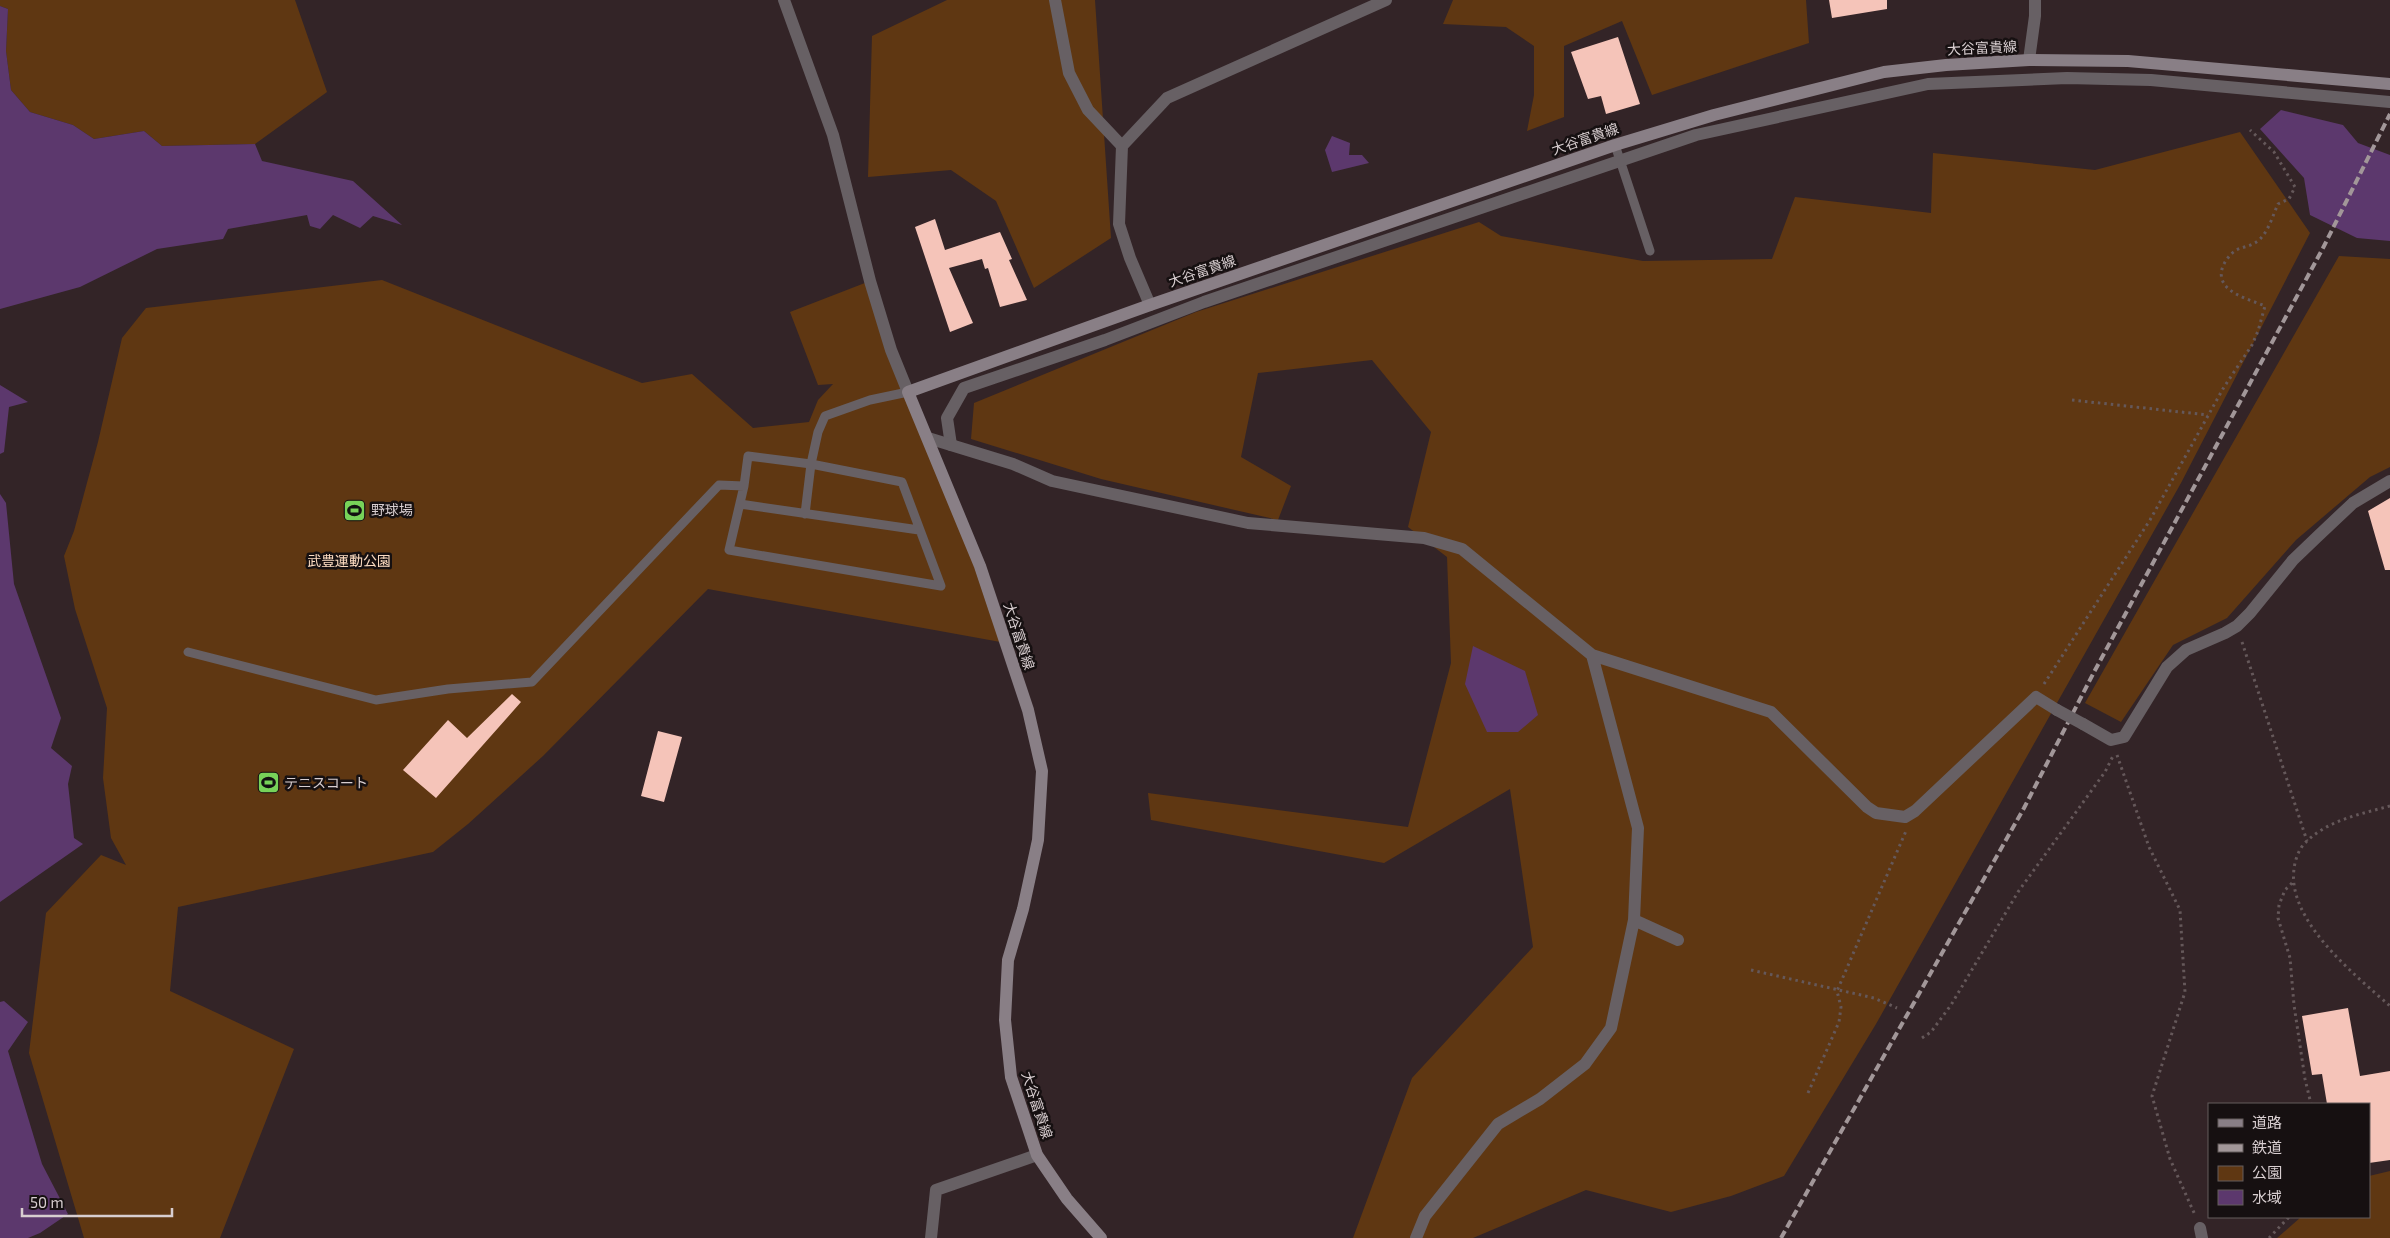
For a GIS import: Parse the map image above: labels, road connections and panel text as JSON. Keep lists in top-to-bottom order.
{
  "streets": {
    "main road": ["大谷富貴線"]
  },
  "parks": ["武豊運動公園"],
  "places": {
    "sports": ["野球場", "テニスコート"]
  },
  "legend": [
    "道路",
    "鉄道",
    "公園",
    "水域"
  ],
  "scale_bar": "50 m"
}
